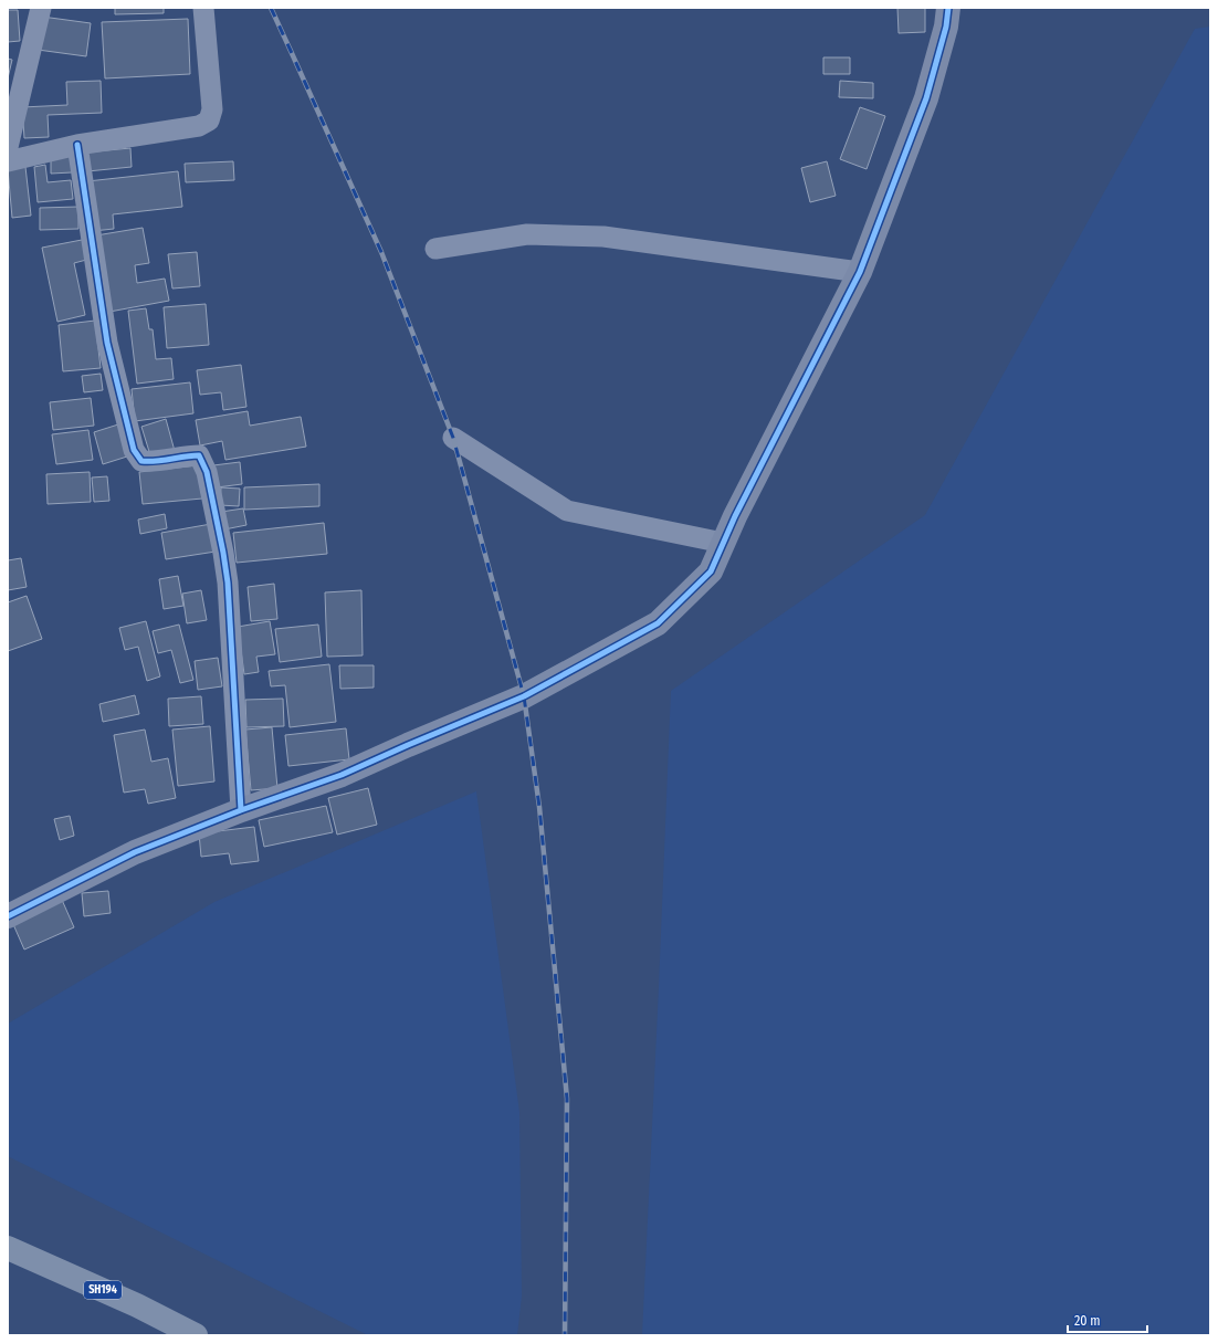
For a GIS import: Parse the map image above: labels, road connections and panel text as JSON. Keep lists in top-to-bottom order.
{
  "streets": {
    "main road": ["SH194"]
  },
  "scale_bar": "20 m"
}
